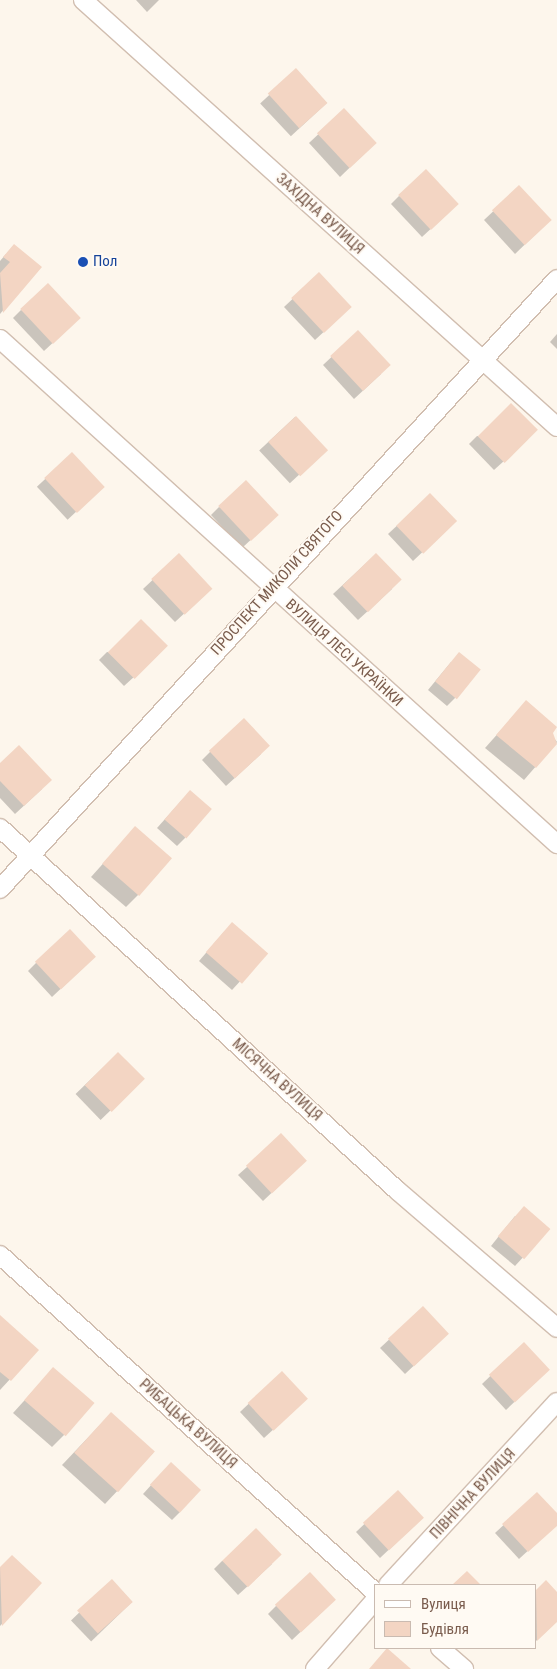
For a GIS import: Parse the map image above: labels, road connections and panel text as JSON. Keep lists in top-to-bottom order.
{
  "streets": {
    "street": [
      "ЗАХІДНА ВУЛИЦЯ",
      "ПРОСПЕКТ МИКОЛИ СВЯТОГО",
      "ВУЛИЦЯ ЛЕСІ УКРАЇНКИ",
      "МІСЯЧНА ВУЛИЦЯ",
      "РИБАЦЬКА ВУЛИЦЯ",
      "ПІВНІЧНА ВУЛИЦЯ"
    ]
  },
  "crossings": [
    ["ЗАХІДНА ВУЛИЦЯ", "ПРОСПЕКТ МИКОЛИ СВЯТОГО"],
    ["ПРОСПЕКТ МИКОЛИ СВЯТОГО", "ВУЛИЦЯ ЛЕСІ УКРАЇНКИ"],
    ["ПРОСПЕКТ МИКОЛИ СВЯТОГО", "МІСЯЧНА ВУЛИЦЯ"]
  ],
  "places": ["Пол"],
  "legend": ["Вулиця", "Будівля"]
}
